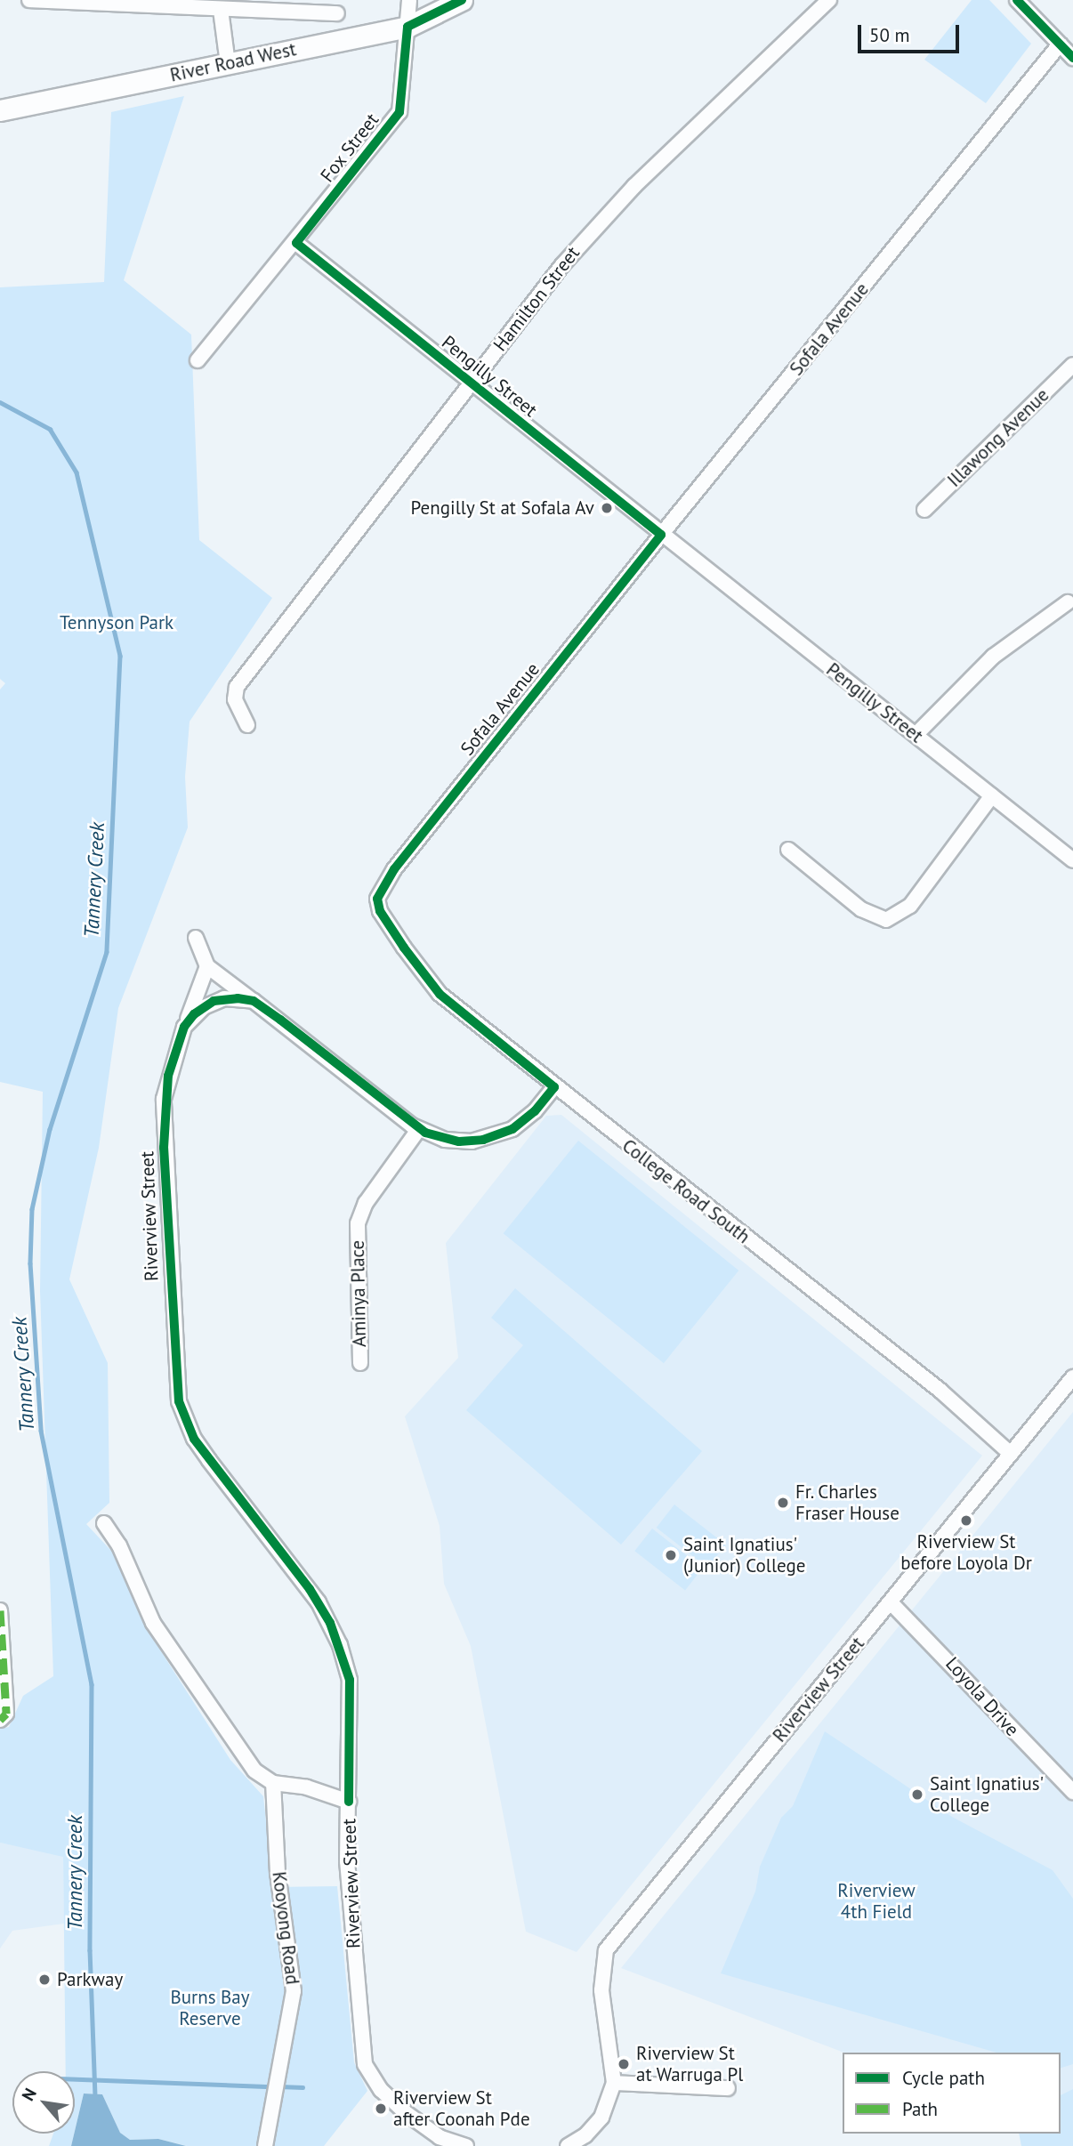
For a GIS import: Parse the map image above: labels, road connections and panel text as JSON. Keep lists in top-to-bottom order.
{
  "streets": {
    "main road": ["River Road West"],
    "street": [
      "Fox Street",
      "Hamilton Street",
      "Sofala Avenue",
      "Pengilly Street",
      "Illawong Avenue",
      "College Road South",
      "Riverview Street",
      "Aminya Place",
      "Loyola Drive",
      "Kooyong Road"
    ]
  },
  "crossings": [
    ["River Road West", "Fox Street"],
    ["Fox Street", "Pengilly Street"],
    ["Hamilton Street", "Pengilly Street"],
    ["Sofala Avenue", "Pengilly Street"],
    ["Sofala Avenue", "College Road South"],
    ["College Road South", "Riverview Street"],
    ["Riverview Street", "Loyola Drive"]
  ],
  "water": ["Tannery Creek"],
  "parks": ["Tennyson Park", "Riverview 4th Field", "Burns Bay Reserve"],
  "places": [
    "Pengilly St at Sofala Av",
    "Fr. Charles Fraser House",
    "Riverview St before Loyola Dr",
    "Saint Ignatius' (Junior) College",
    "Saint Ignatius' College",
    "Parkway",
    "Riverview St at Warruga Pl",
    "Riverview St after Coonah Pde"
  ],
  "legend": ["Cycle path", "Path"],
  "scale_bar": "50 m",
  "north": "top left"
}
